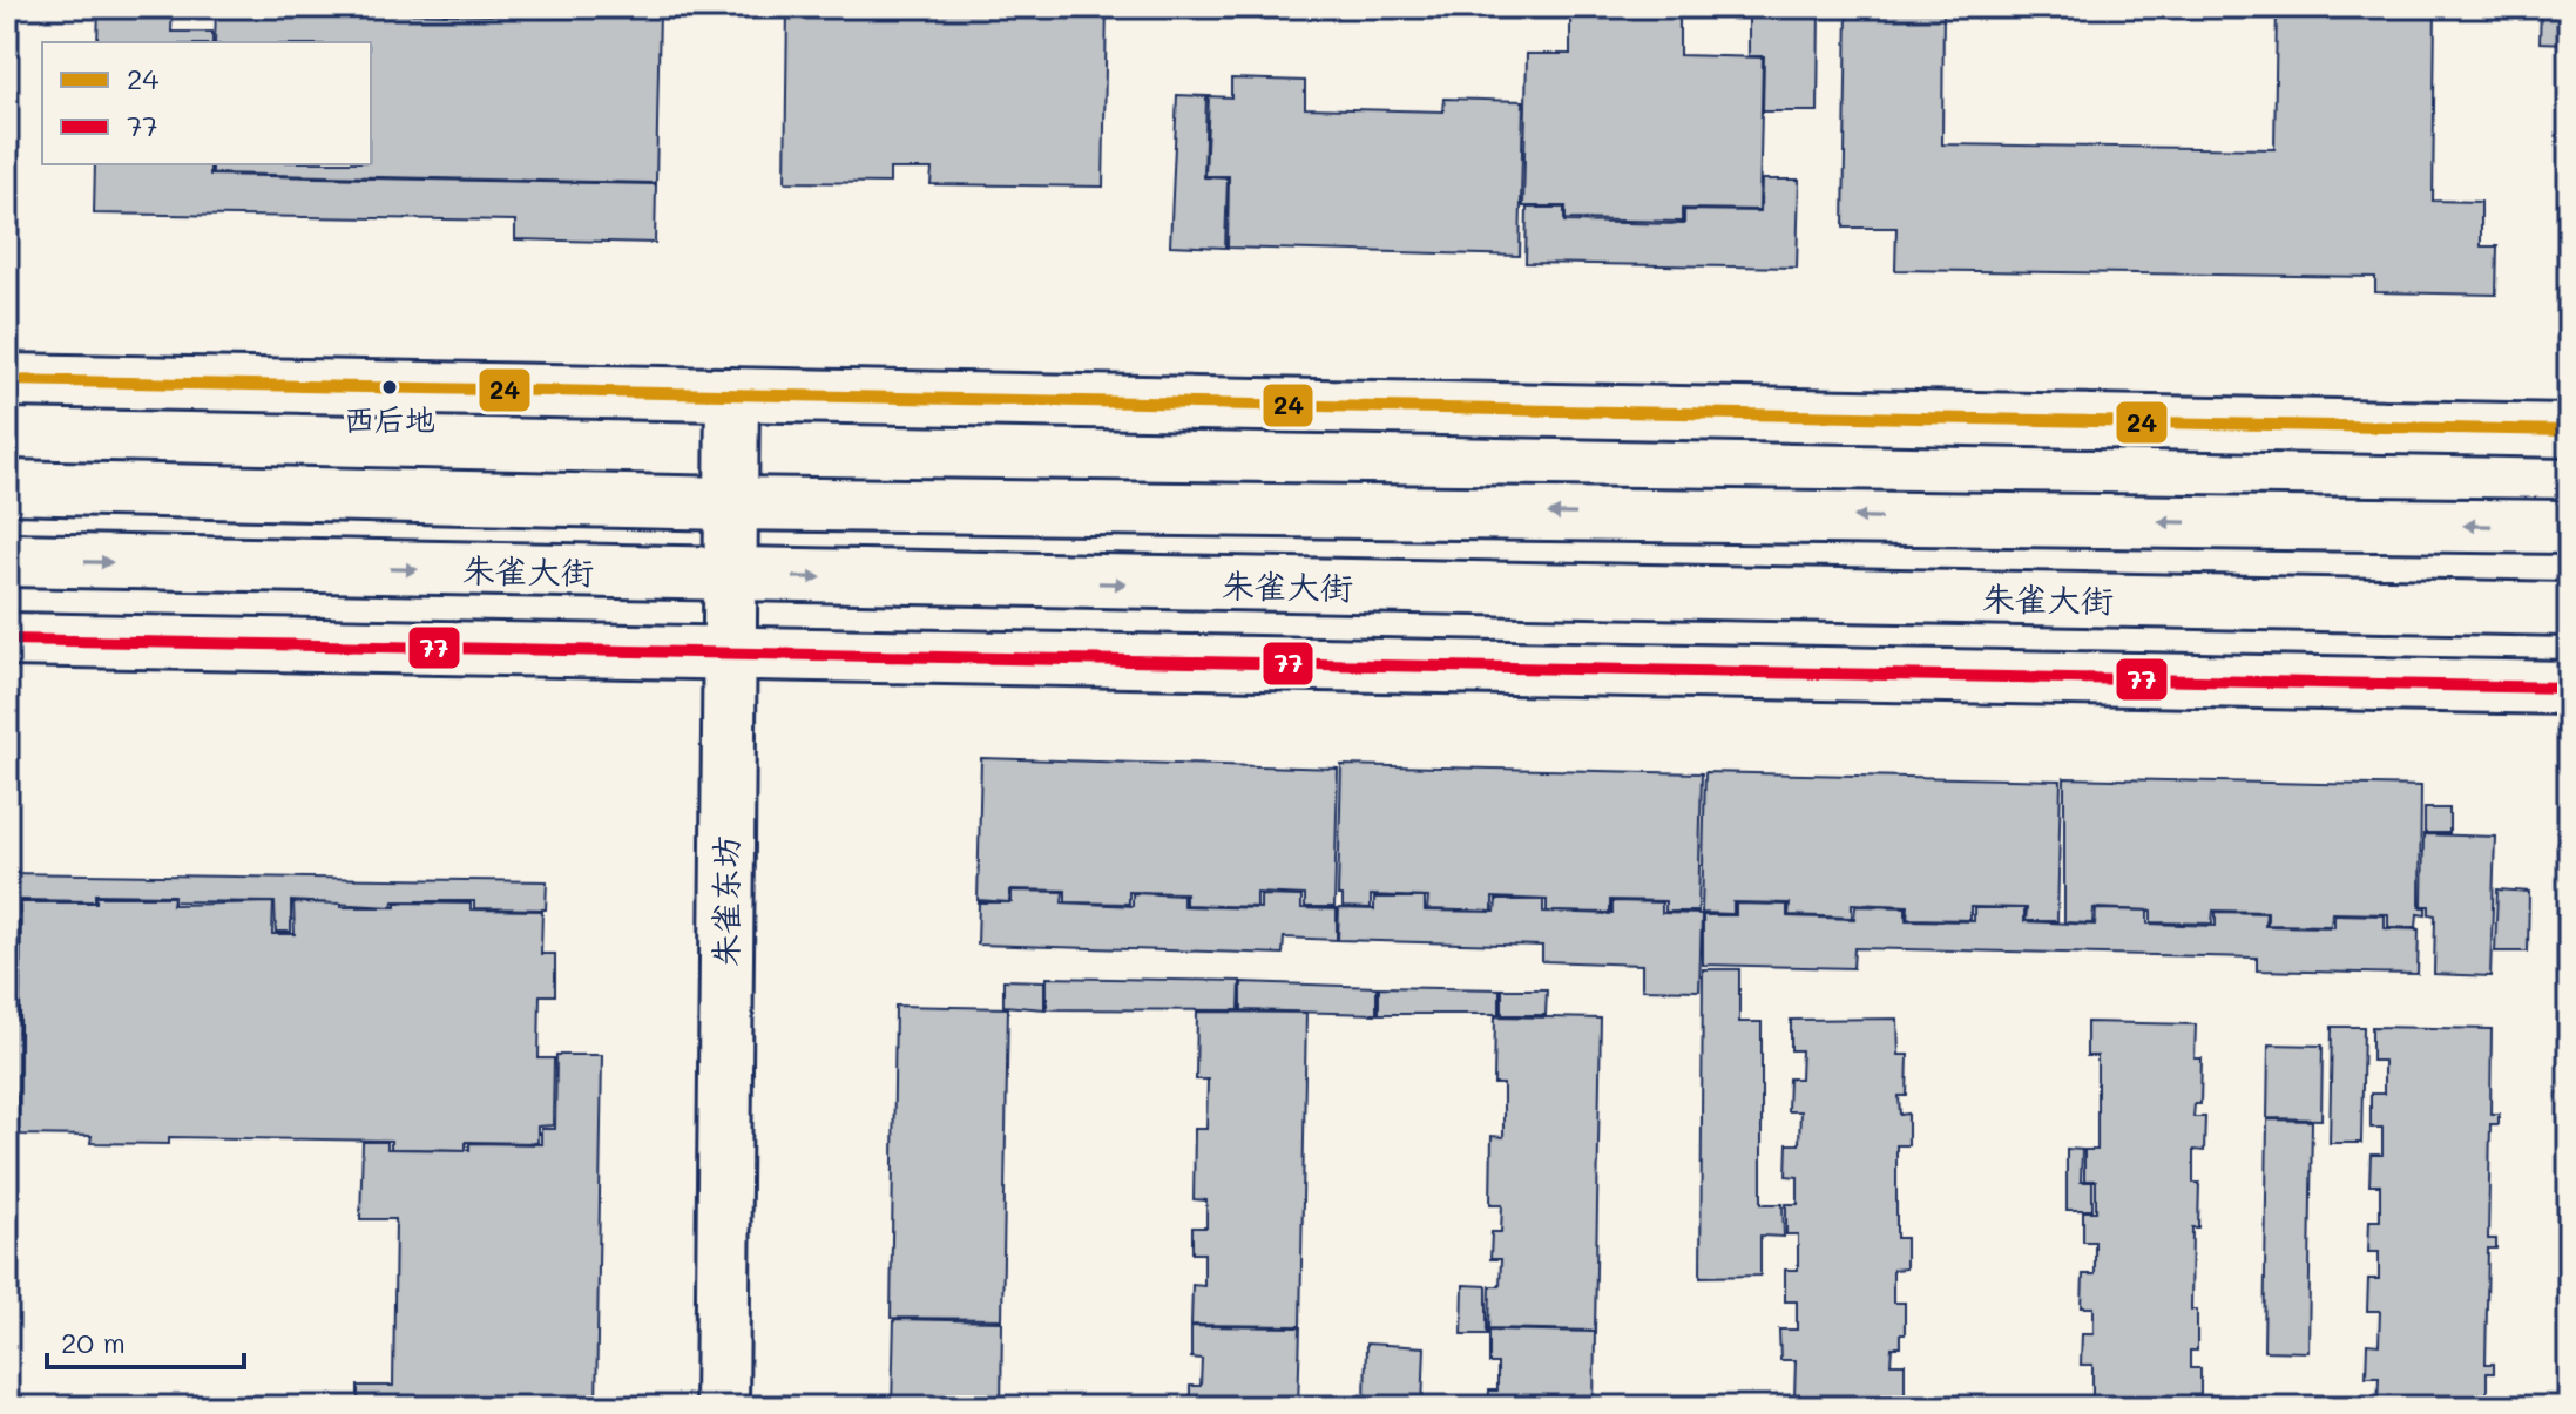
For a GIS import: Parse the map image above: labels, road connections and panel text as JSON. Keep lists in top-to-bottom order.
{
  "streets": {
    "street": ["朱雀大街", "朱雀东坊"]
  },
  "crossings": [
    ["朱雀大街", "朱雀东坊"]
  ],
  "places": ["西后地"],
  "lines": ["transit line 24", "transit line 77"],
  "legend": ["24", "77"],
  "scale_bar": "20 m"
}
